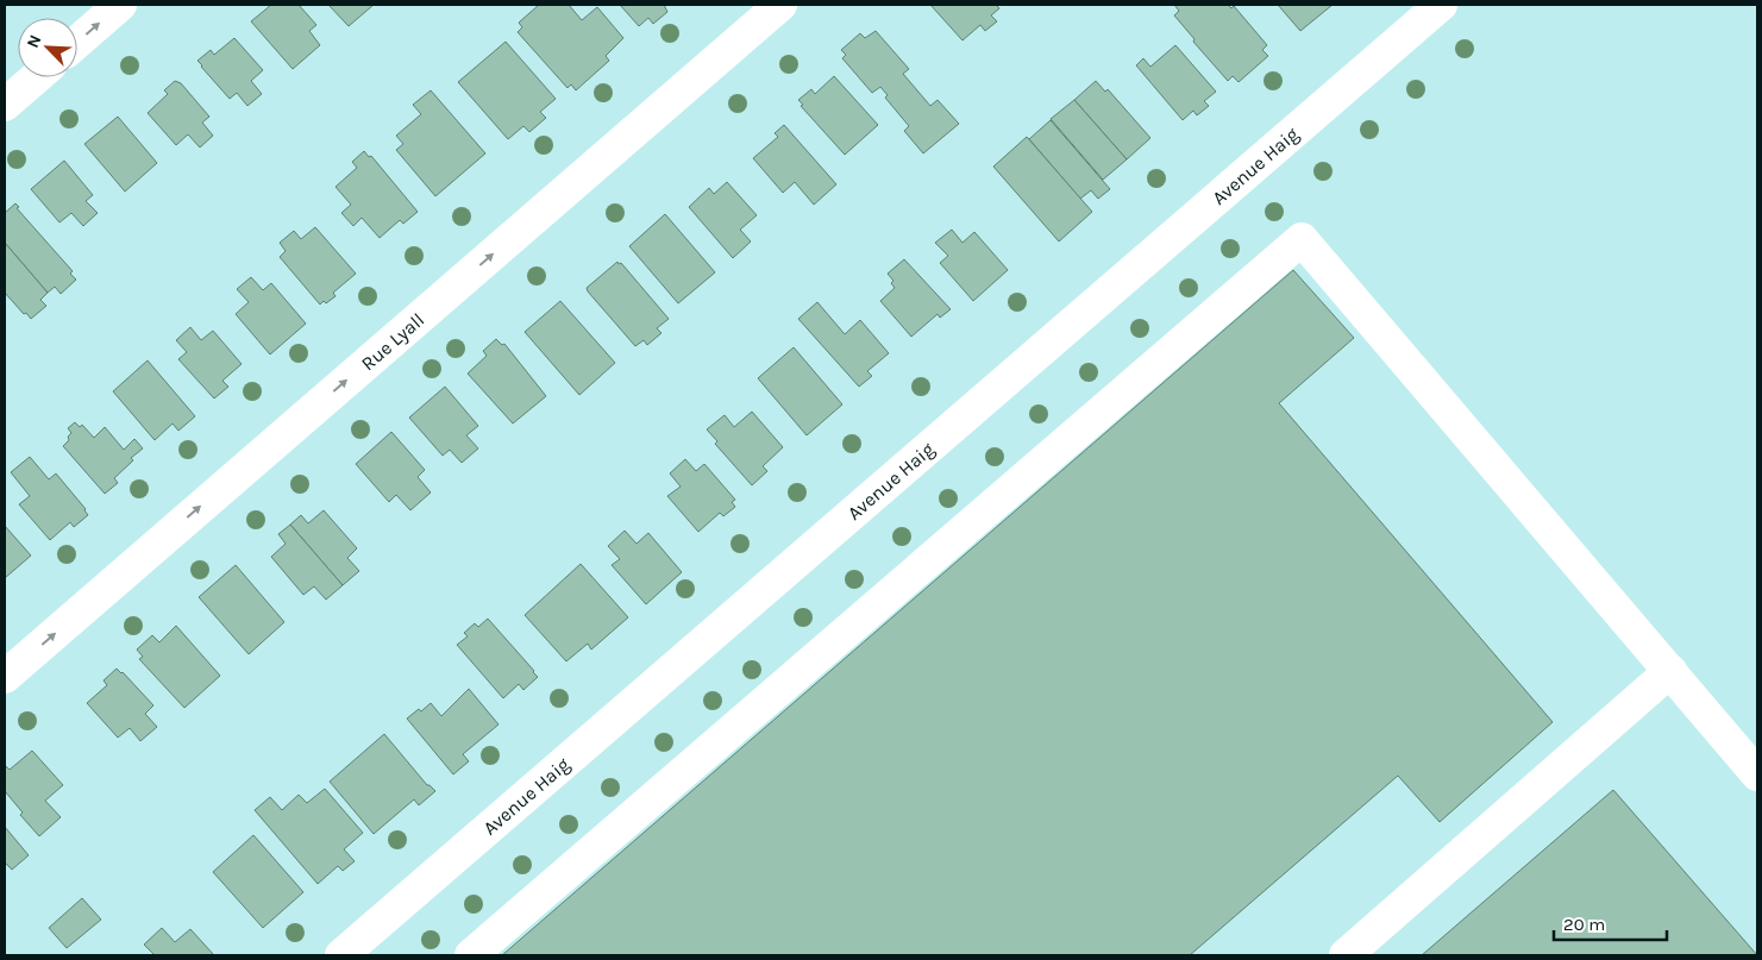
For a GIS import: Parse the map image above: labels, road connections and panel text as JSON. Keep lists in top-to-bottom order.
{
  "streets": {
    "street": ["Avenue Haig", "Rue Lyall"]
  },
  "one_way": ["Rue Lyall"],
  "scale_bar": "20 m",
  "north": "top left"
}
